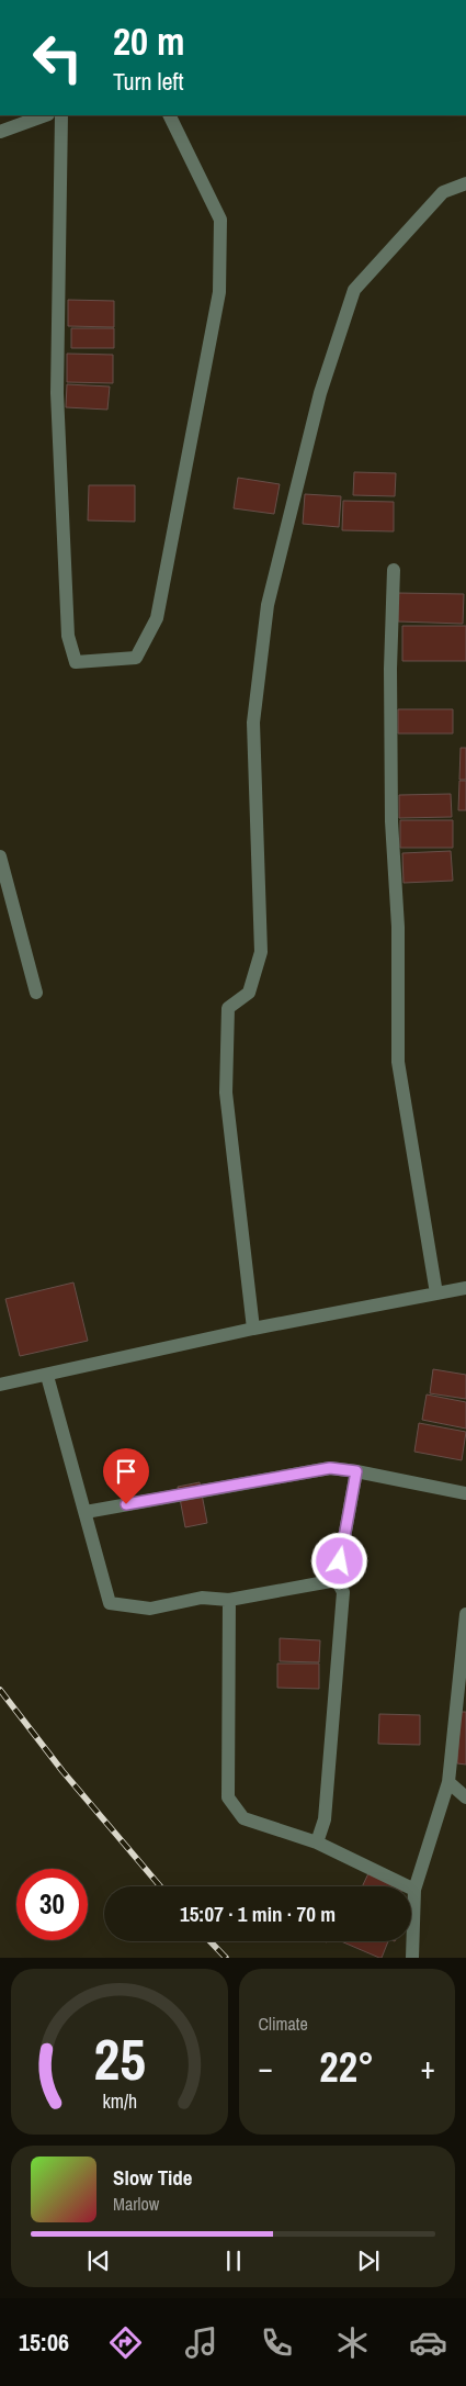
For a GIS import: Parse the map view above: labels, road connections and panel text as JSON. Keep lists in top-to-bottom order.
{
  "page": {
    "turn": ["20 m", "Turn left"],
    "limit": "30",
    "trip": "15:07 · 1 min · 70 m",
    "tile": "Climate",
    "heat": ["−", "22°", "+"],
    "song": ["Slow Tide", "Marlow"],
    "tabs": "15:06",
    "gauge": ["25", "km/h"]
  }
}
